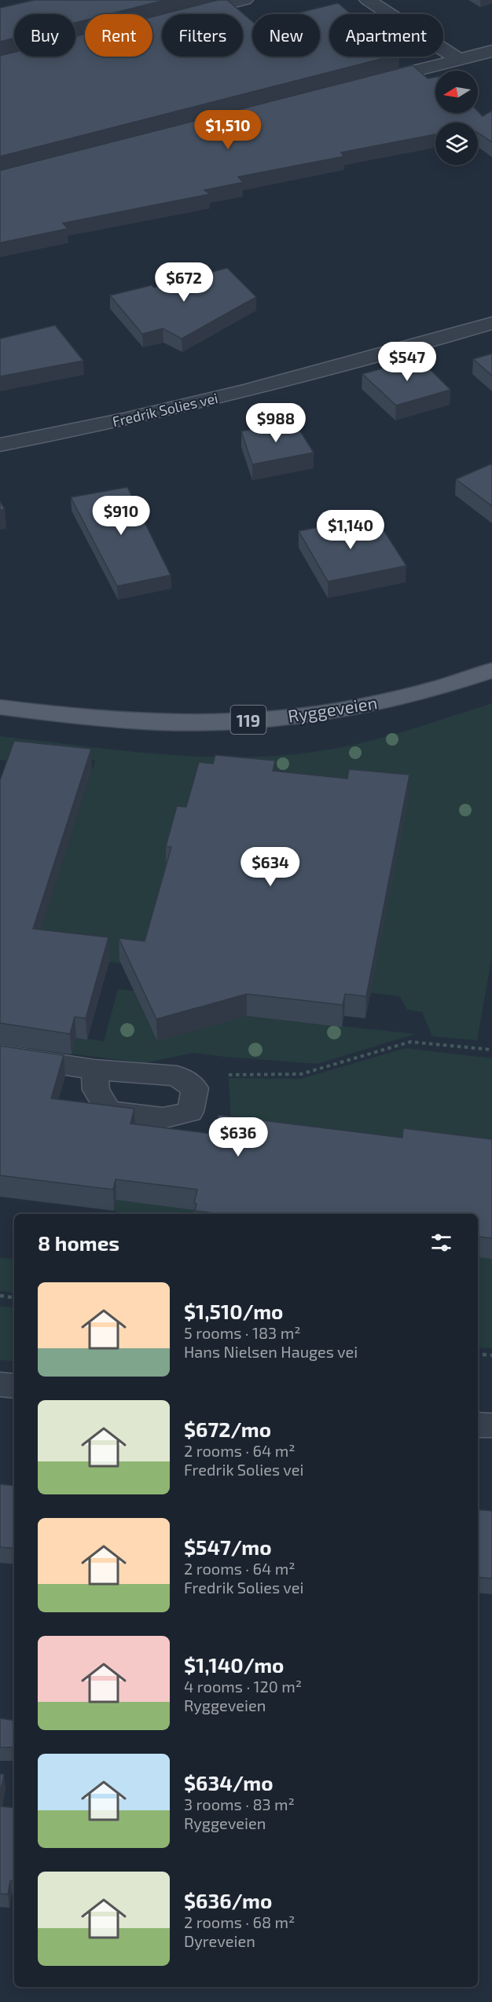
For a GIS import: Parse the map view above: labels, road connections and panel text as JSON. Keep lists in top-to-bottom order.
{
  "streets": {
    "main road": ["Ryggeveien", "119"],
    "street": ["Fredrik Solies vei"]
  },
  "north": "left",
  "page": {
    "chip": [
      "Buy",
      "Rent",
      "Filters",
      "New",
      "Apartment"
    ],
    "price": [
      "$1,510",
      "$672",
      "$547",
      "$988",
      "$910",
      "$1,140",
      "$634",
      "$636"
    ],
    "heading": "8 homes",
    "list": [
      {
        "name": "$1,510/mo",
        "note": "5 rooms · 183 m² · Hans Nielsen Hauges vei"
      },
      {
        "name": "$672/mo",
        "note": "2 rooms · 64 m² · Fredrik Solies vei"
      },
      {
        "name": "$547/mo",
        "note": "2 rooms · 64 m² · Fredrik Solies vei"
      },
      {
        "name": "$1,140/mo",
        "note": "4 rooms · 120 m² · Ryggeveien"
      },
      {
        "name": "$634/mo",
        "note": "3 rooms · 83 m² · Ryggeveien"
      },
      {
        "name": "$636/mo",
        "note": "2 rooms · 68 m² · Dyreveien"
      }
    ]
  }
}
